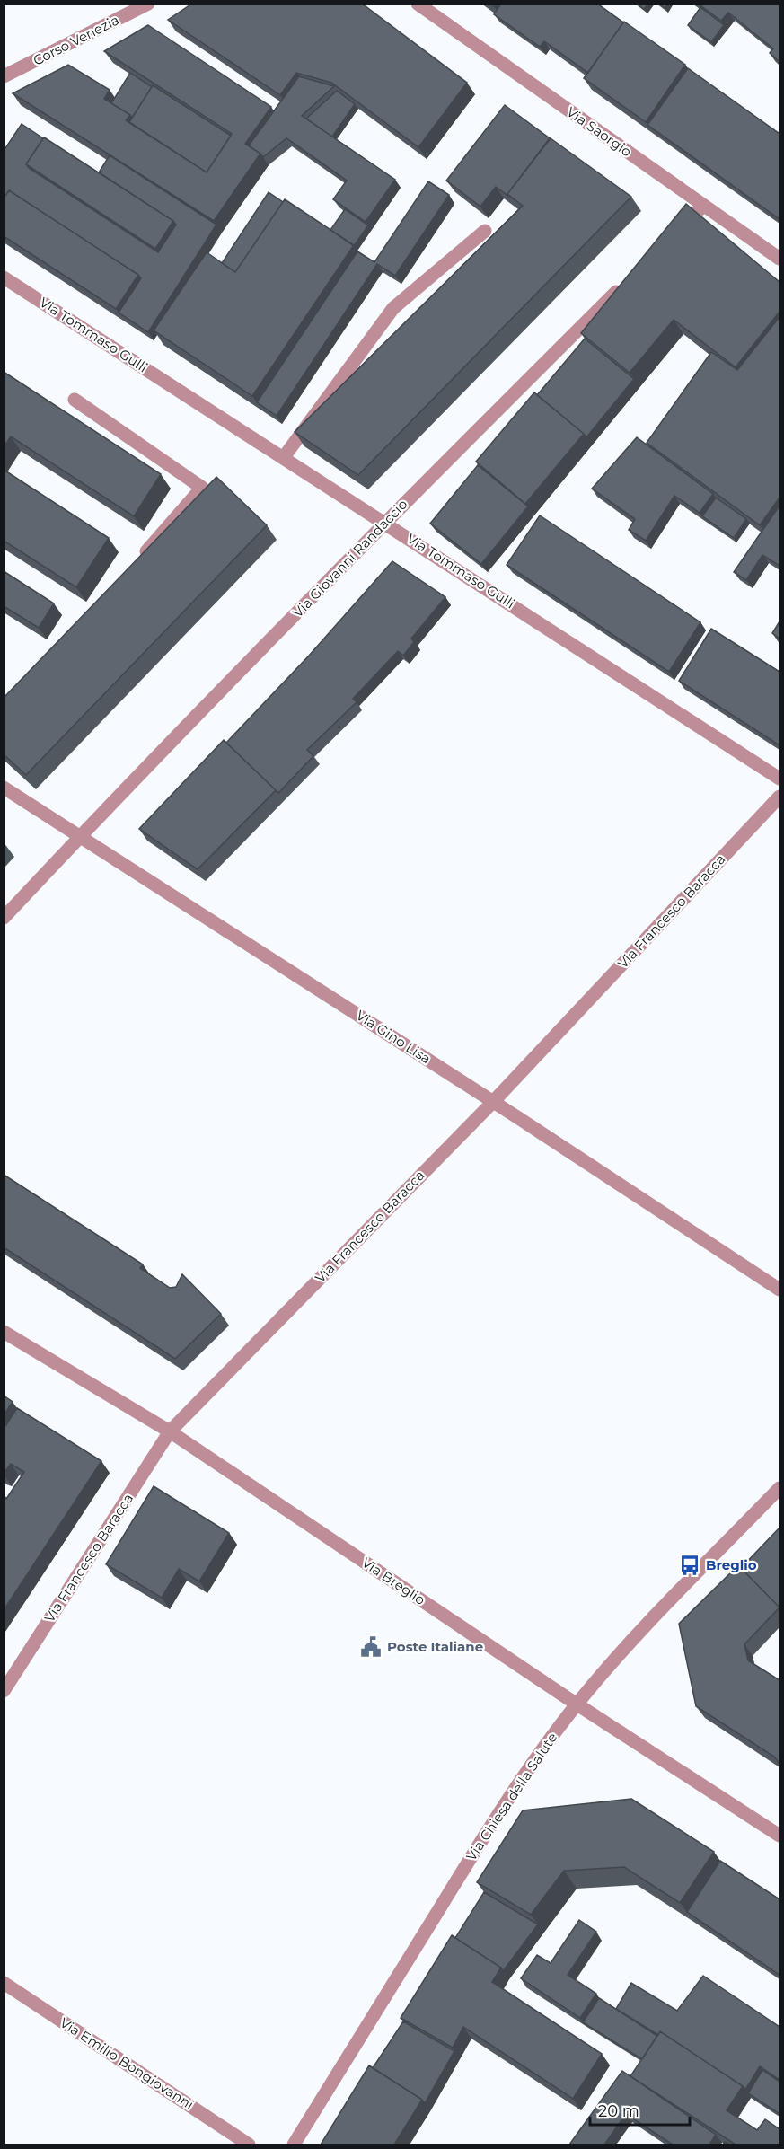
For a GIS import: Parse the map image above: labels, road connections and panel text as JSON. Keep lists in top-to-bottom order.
{
  "streets": {
    "street": [
      "Corso Venezia",
      "Via Saorgio",
      "Via Tommaso Gulli",
      "Via Giovanni Randaccio",
      "Via Francesco Baracca",
      "Via Gino Lisa",
      "Via Breglio",
      "Via Chiesa della Salute",
      "Via Emilio Bongiovanni"
    ]
  },
  "crossings": [
    ["Via Tommaso Gulli", "Via Giovanni Randaccio"],
    ["Via Giovanni Randaccio", "Via Gino Lisa"],
    ["Via Francesco Baracca", "Via Gino Lisa"],
    ["Via Francesco Baracca", "Via Breglio"],
    ["Via Breglio", "Via Chiesa della Salute"]
  ],
  "places": {
    "bus stop": ["Breglio"],
    "public building": ["Poste Italiane"]
  },
  "scale_bar": "20 m"
}
